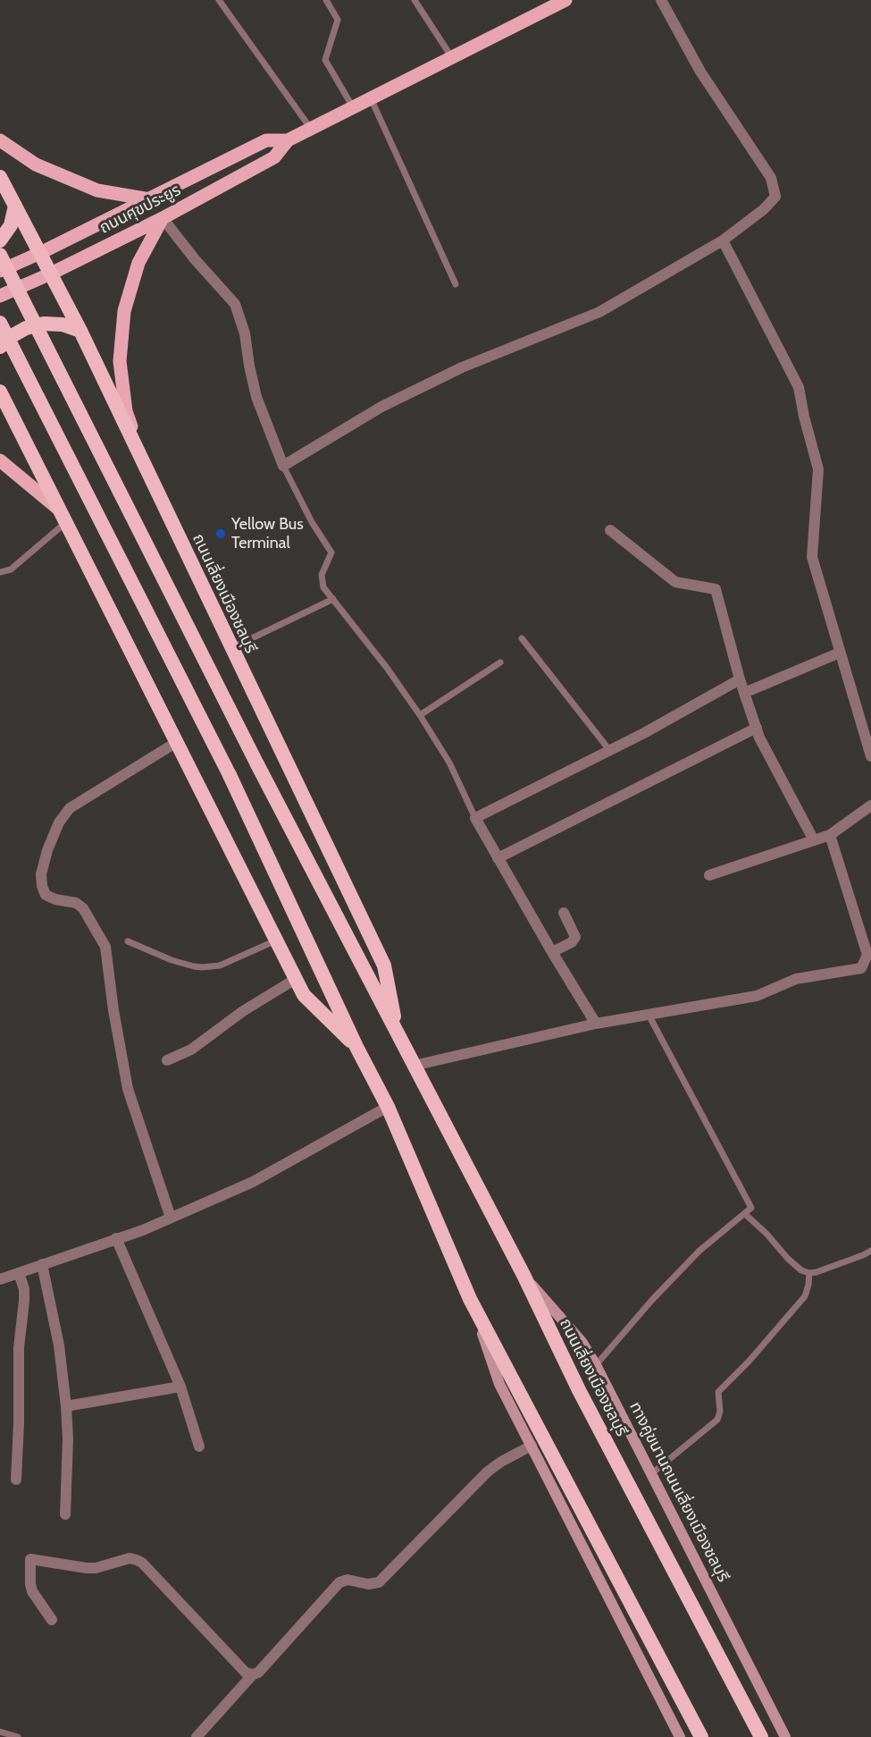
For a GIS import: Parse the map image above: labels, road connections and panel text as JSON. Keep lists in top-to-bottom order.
{
  "streets": {
    "highway": ["ถนนเลี่ยงเมืองชลบุรี"],
    "main road": ["ถนนศุขประยูร", "ทางคู่ขนานถนนเลี่ยงเมืองชลบุรี"]
  },
  "crossings": [
    ["ถนนศุขประยูร", "ถนนเลี่ยงเมืองชลบุรี"],
    ["ถนนเลี่ยงเมืองชลบุรี", "ทางคู่ขนานถนนเลี่ยงเมืองชลบุรี"]
  ],
  "places": ["Yellow Bus Terminal"]
}
